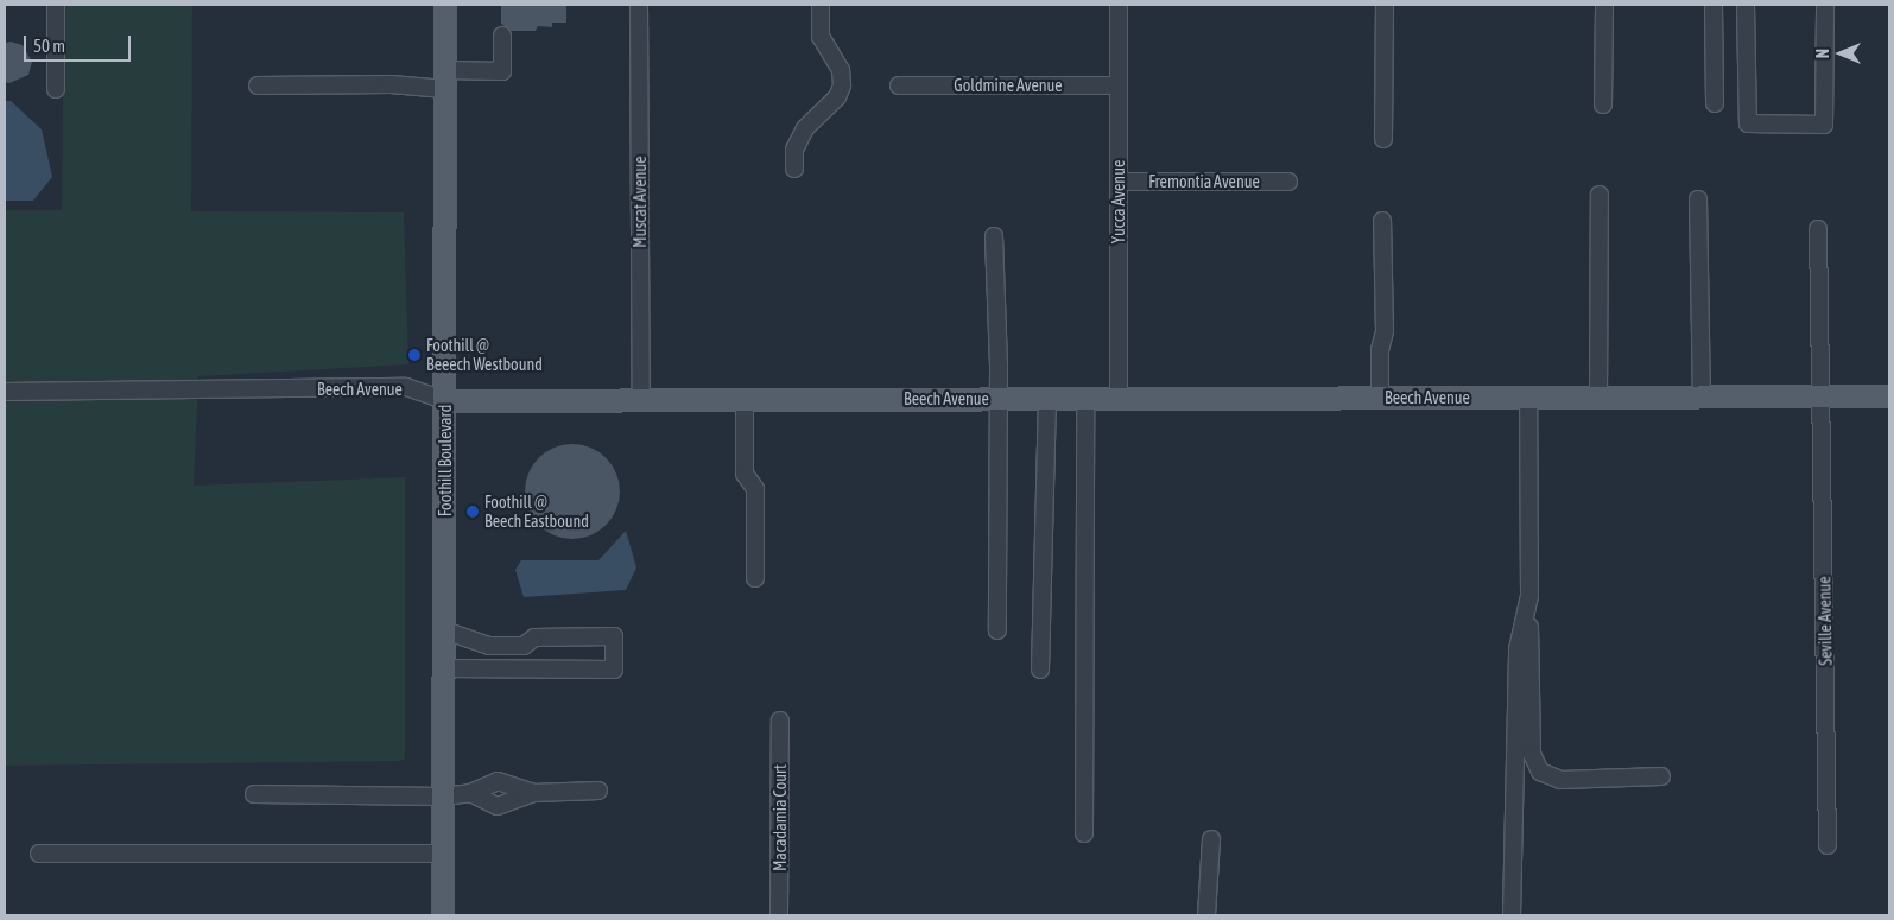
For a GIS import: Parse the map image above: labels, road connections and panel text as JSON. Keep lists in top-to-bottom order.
{
  "streets": {
    "main road": ["Beech Avenue", "Foothill Boulevard"],
    "street": [
      "Goldmine Avenue",
      "Fremontia Avenue",
      "Muscat Avenue",
      "Yucca Avenue",
      "Seville Avenue",
      "Macadamia Court"
    ]
  },
  "crossings": [
    ["Goldmine Avenue", "Yucca Avenue"],
    ["Fremontia Avenue", "Yucca Avenue"],
    ["Muscat Avenue", "Beech Avenue"],
    ["Yucca Avenue", "Beech Avenue"],
    ["Beech Avenue", "Foothill Boulevard"],
    ["Beech Avenue", "Seville Avenue"]
  ],
  "places": ["Foothill @ Beeech Westbound", "Foothill @ Beech Eastbound"],
  "scale_bar": "50 m",
  "north": "left"
}
